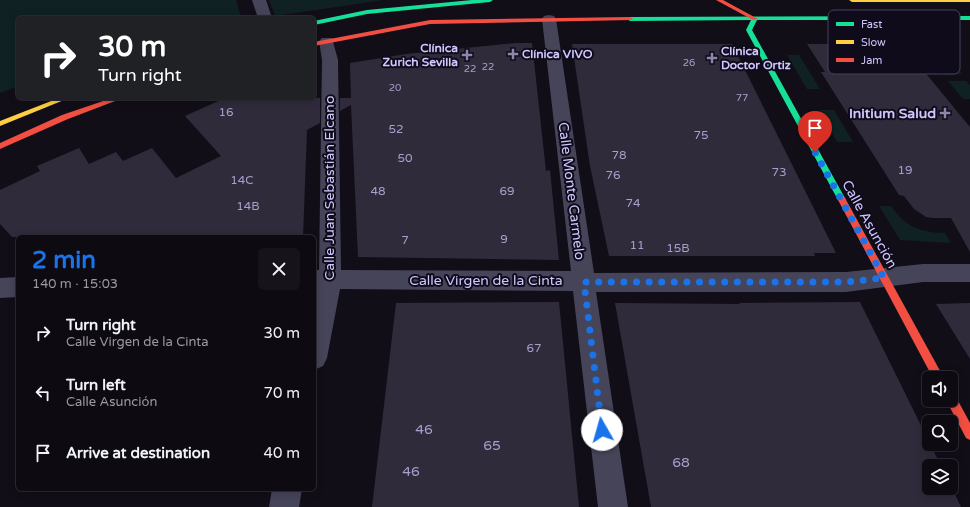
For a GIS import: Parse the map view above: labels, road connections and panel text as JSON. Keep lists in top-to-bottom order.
{
  "streets": {
    "main road": ["Calle Asunción"],
    "street": ["Calle Juan Sebastián Elcano", "Calle Monte Carmelo", "Calle Virgen de la Cinta"]
  },
  "crossings": [
    ["Calle Juan Sebastián Elcano", "Calle Virgen de la Cinta"],
    ["Calle Monte Carmelo", "Calle Virgen de la Cinta"],
    ["Calle Asunción", "Calle Virgen de la Cinta"]
  ],
  "places": {
    "health": [
      "Clínica VIVO",
      "Clínica Zurich Sevilla",
      "Clínica Doctor Ortiz",
      "Initium Salud"
    ]
  },
  "house_numbers": [
    "26",
    "22",
    "22",
    "20",
    "77",
    "16",
    "52",
    "75",
    "78",
    "50",
    "19",
    "73",
    "76",
    "14C",
    "48",
    "69",
    "74",
    "14B",
    "9",
    "7",
    "11",
    "15B",
    "67",
    "46",
    "65",
    "68",
    "46"
  ],
  "legend": ["Fast", "Slow", "Jam"],
  "page": {
    "turn": ["30 m", "Turn right"],
    "heading": ["2 min", "140 m · 15:03"],
    "list": [
      {
        "name": "Turn right",
        "note": "Calle Virgen de la Cinta",
        "value": "30 m"
      },
      {
        "name": "Turn left",
        "note": "Calle Asunción",
        "value": "70 m"
      },
      {
        "name": "Arrive at destination",
        "value": "40 m"
      }
    ]
  }
}
